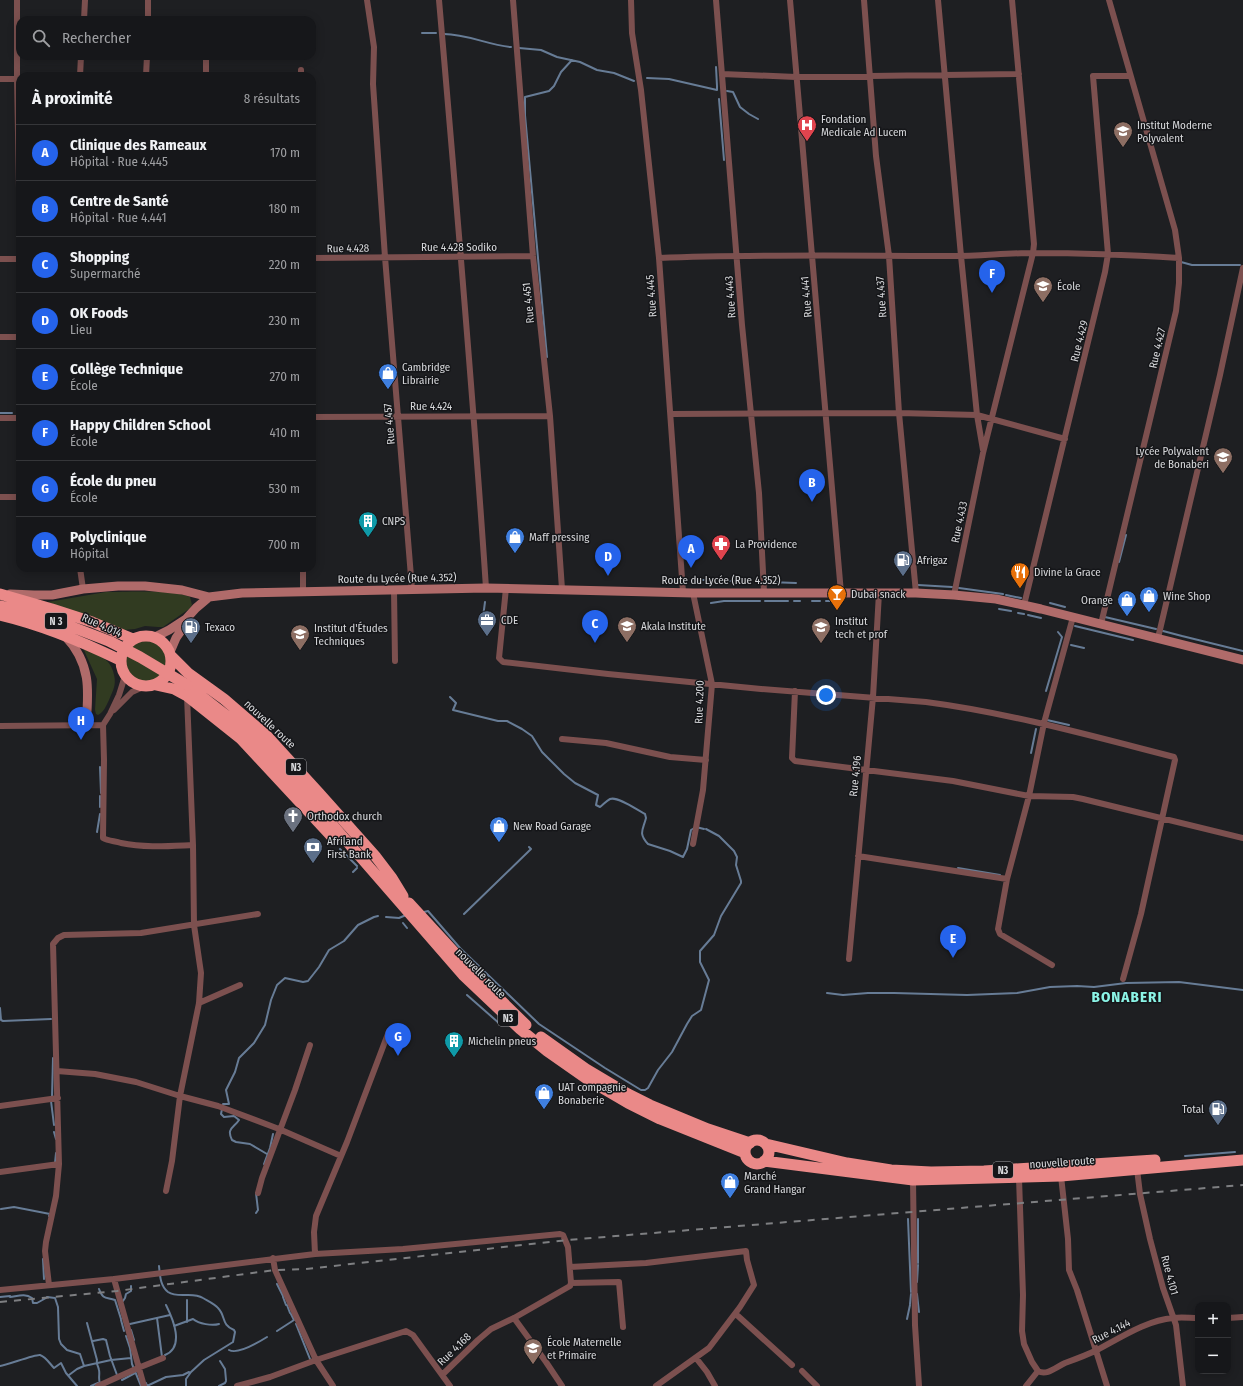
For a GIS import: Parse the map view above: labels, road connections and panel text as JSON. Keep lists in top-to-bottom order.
{
  "streets": {
    "highway": [
      "N 3",
      "Rue 4.014",
      "nouvelle route",
      "N3"
    ],
    "main road": ["Route du Lycée (Rue 4.352)"],
    "street": [
      "Rue 4.428 Sodiko",
      "Rue 4.428",
      "Rue 4.445",
      "Rue 4.443",
      "Rue 4.441",
      "Rue 4.437",
      "Rue 4.451",
      "Rue 4.429",
      "Rue 4.427",
      "Rue 4.424",
      "Rue 4.457",
      "Rue 4.433",
      "Rue 4.200",
      "Rue 4.196",
      "Rue 4.101",
      "Rue 4.144",
      "Rue 4.168"
    ]
  },
  "crossings": [
    ["Rue 4.428 Sodiko", "Rue 4.428"],
    ["Rue 4.428 Sodiko", "Rue 4.451"],
    ["Rue 4.428 Sodiko", "Rue 4.457"],
    ["Rue 4.428", "Rue 4.457"],
    ["Rue 4.445", "Route du Lycée (Rue 4.352)"],
    ["Rue 4.443", "Route du Lycée (Rue 4.352)"],
    ["Rue 4.441", "Route du Lycée (Rue 4.352)"],
    ["Rue 4.437", "Route du Lycée (Rue 4.352)"],
    ["Rue 4.451", "Rue 4.424"],
    ["Rue 4.451", "Route du Lycée (Rue 4.352)"],
    ["Rue 4.429", "Rue 4.427"],
    ["Rue 4.429", "Route du Lycée (Rue 4.352)"],
    ["Rue 4.427", "Route du Lycée (Rue 4.352)"],
    ["Rue 4.424", "Rue 4.457"],
    ["Rue 4.457", "Route du Lycée (Rue 4.352)"],
    ["Rue 4.433", "Route du Lycée (Rue 4.352)"],
    ["Route du Lycée (Rue 4.352)", "Rue 4.200"],
    ["Route du Lycée (Rue 4.352)", "Rue 4.196"],
    ["Rue 4.014", "nouvelle route"],
    ["nouvelle route", "Rue 4.101"],
    ["Rue 4.101", "Rue 4.144"]
  ],
  "districts": ["BONABERI"],
  "places": {
    "hospital": ["Fondation Medicale Ad Lucem"],
    "school or university": [
      "Institut Moderne Polyvalent",
      "École",
      "Lycée Polyvalent de Bonaberi",
      "Akala Institute",
      "Institut tech et prof",
      "Institut d'Études Techniques",
      "École Maternelle et Primaire"
    ],
    "shop": [
      "Cambridge Librairie",
      "Maff pressing",
      "Wine Shop",
      "Orange",
      "New Road Garage",
      "UAT compagnie Bonaberie",
      "Marché Grand Hangar"
    ],
    "building": ["CNPS", "Michelin pneus"],
    "pharmacy": ["La Providence"],
    "fuel station": ["Afrigaz", "Texaco", "Total"],
    "restaurant": ["Divine la Grace"],
    "bar": ["Dubai snack"],
    "office": ["CDE"],
    "church": ["Orthodox church"],
    "bank": ["Afriland First Bank"]
  },
  "page": {
    "search": "Rechercher",
    "heading": ["À proximité", "8 résultats"],
    "list": [
      {
        "mark": "A",
        "name": "Clinique des Rameaux",
        "note": "Hôpital · Rue 4.445",
        "value": "170 m"
      },
      {
        "mark": "B",
        "name": "Centre de Santé",
        "note": "Hôpital · Rue 4.441",
        "value": "180 m"
      },
      {
        "mark": "C",
        "name": "Shopping",
        "note": "Supermarché",
        "value": "220 m"
      },
      {
        "mark": "D",
        "name": "OK Foods",
        "note": "Lieu",
        "value": "230 m"
      },
      {
        "mark": "E",
        "name": "Collège Technique",
        "note": "École",
        "value": "270 m"
      },
      {
        "mark": "F",
        "name": "Happy Children School",
        "note": "École",
        "value": "410 m"
      },
      {
        "mark": "G",
        "name": "École du pneu",
        "note": "École",
        "value": "530 m"
      },
      {
        "mark": "H",
        "name": "Polyclinique",
        "note": "Hôpital",
        "value": "700 m"
      }
    ],
    "pins": [
      "F",
      "B",
      "A",
      "D",
      "C",
      "H",
      "E",
      "G"
    ],
    "map_buttons": ["+", "−"]
  }
}
